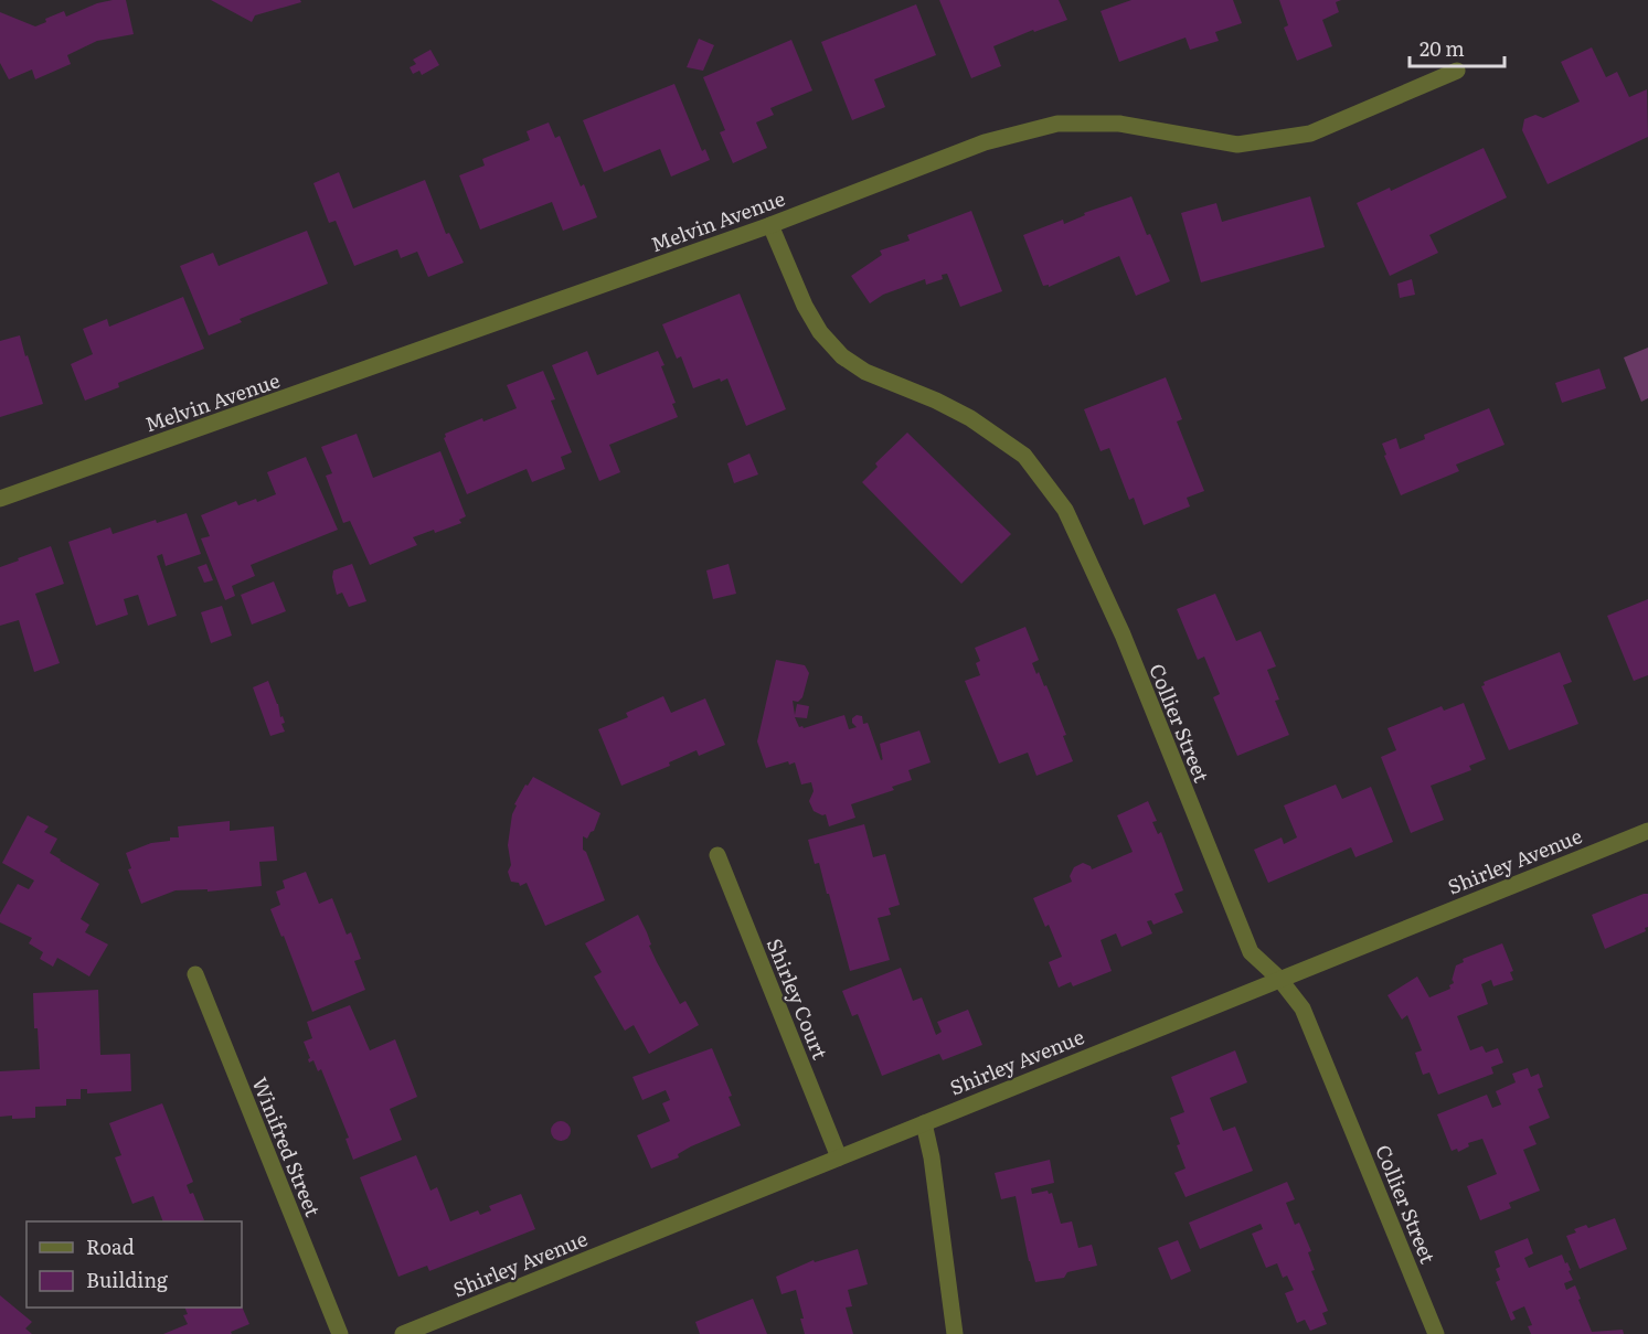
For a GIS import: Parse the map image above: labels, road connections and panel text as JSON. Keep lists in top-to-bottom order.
{
  "streets": {
    "street": [
      "Melvin Avenue",
      "Collier Street",
      "Shirley Avenue",
      "Shirley Court",
      "Winifred Street"
    ]
  },
  "crossings": [
    ["Melvin Avenue", "Collier Street"],
    ["Collier Street", "Shirley Avenue"],
    ["Shirley Avenue", "Shirley Court"]
  ],
  "legend": ["Road", "Building"],
  "scale_bar": "20 m"
}
